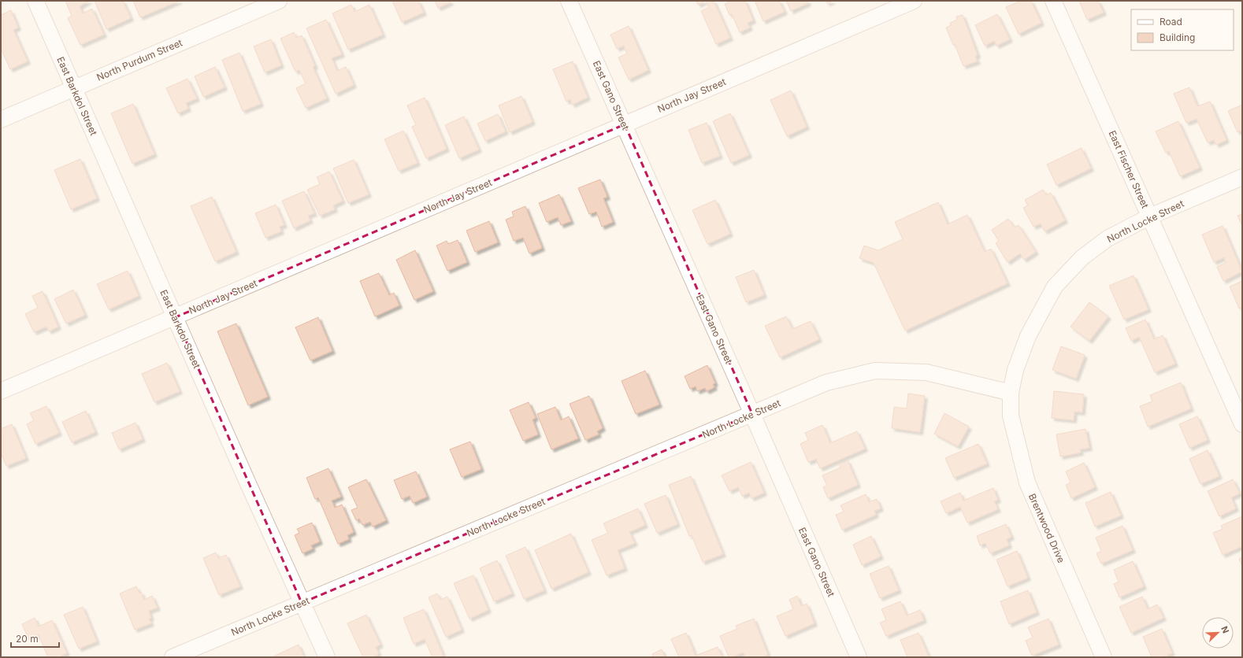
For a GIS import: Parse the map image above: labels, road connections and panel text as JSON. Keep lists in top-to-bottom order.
{
  "streets": {
    "street": [
      "North Purdum Street",
      "East Gano Street",
      "North Jay Street",
      "East Barkdol Street",
      "East Fischer Street",
      "North Locke Street",
      "Brentwood Drive"
    ]
  },
  "crossings": [
    ["North Purdum Street", "East Barkdol Street"],
    ["East Gano Street", "North Jay Street"],
    ["East Gano Street", "North Locke Street"],
    ["North Jay Street", "East Barkdol Street"],
    ["East Barkdol Street", "North Locke Street"],
    ["East Fischer Street", "North Locke Street"],
    ["North Locke Street", "Brentwood Drive"]
  ],
  "legend": ["Road", "Building"],
  "scale_bar": "20 m",
  "north": "top right"
}
